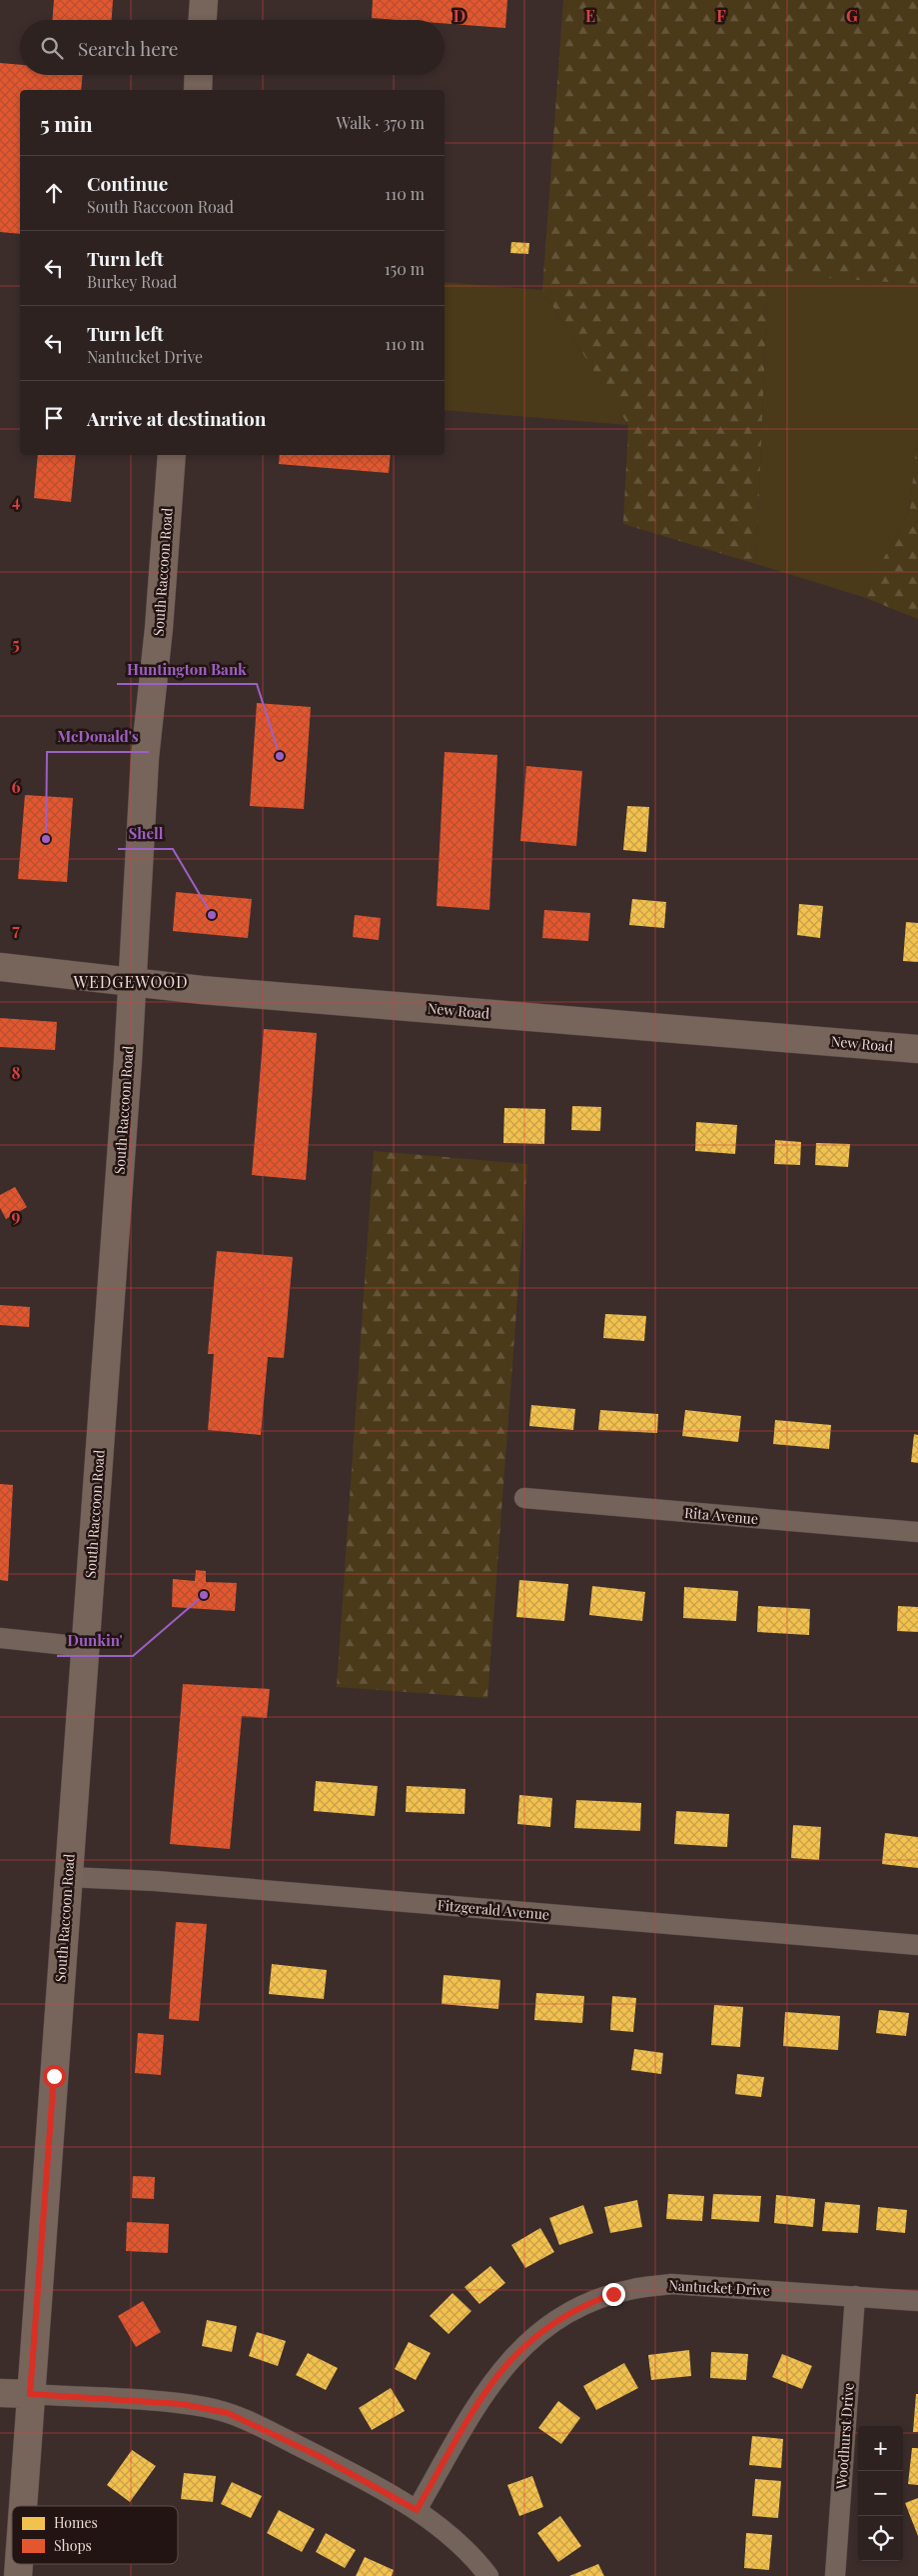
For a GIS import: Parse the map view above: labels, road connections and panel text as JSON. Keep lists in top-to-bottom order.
{
  "streets": {
    "street": [
      "South Raccoon Road",
      "New Road",
      "Rita Avenue",
      "Fitzgerald Avenue",
      "Nantucket Drive",
      "Woodhurst Drive"
    ]
  },
  "crossings": [
    ["South Raccoon Road", "New Road"],
    ["South Raccoon Road", "Fitzgerald Avenue"],
    ["Nantucket Drive", "Woodhurst Drive"]
  ],
  "districts": ["WEDGEWOOD"],
  "places": [
    "Huntington Bank",
    "McDonald's",
    "Shell",
    "Dunkin'"
  ],
  "legend": ["Homes", "Shops"],
  "page": {
    "search": "Search here",
    "heading": ["5 min", "Walk · 370 m"],
    "list": [
      ["Continue", "South Raccoon Road", "110 m"],
      ["Turn left", "Burkey Road", "150 m"],
      ["Turn left", "Nantucket Drive", "110 m"],
      "Arrive at destination"
    ],
    "map_buttons": ["+", "−"]
  },
  "grid": {
    "columns": [
      "D",
      "E",
      "F",
      "G"
    ],
    "rows": [
      "4",
      "5",
      "6",
      "7",
      "8",
      "9"
    ]
  }
}
